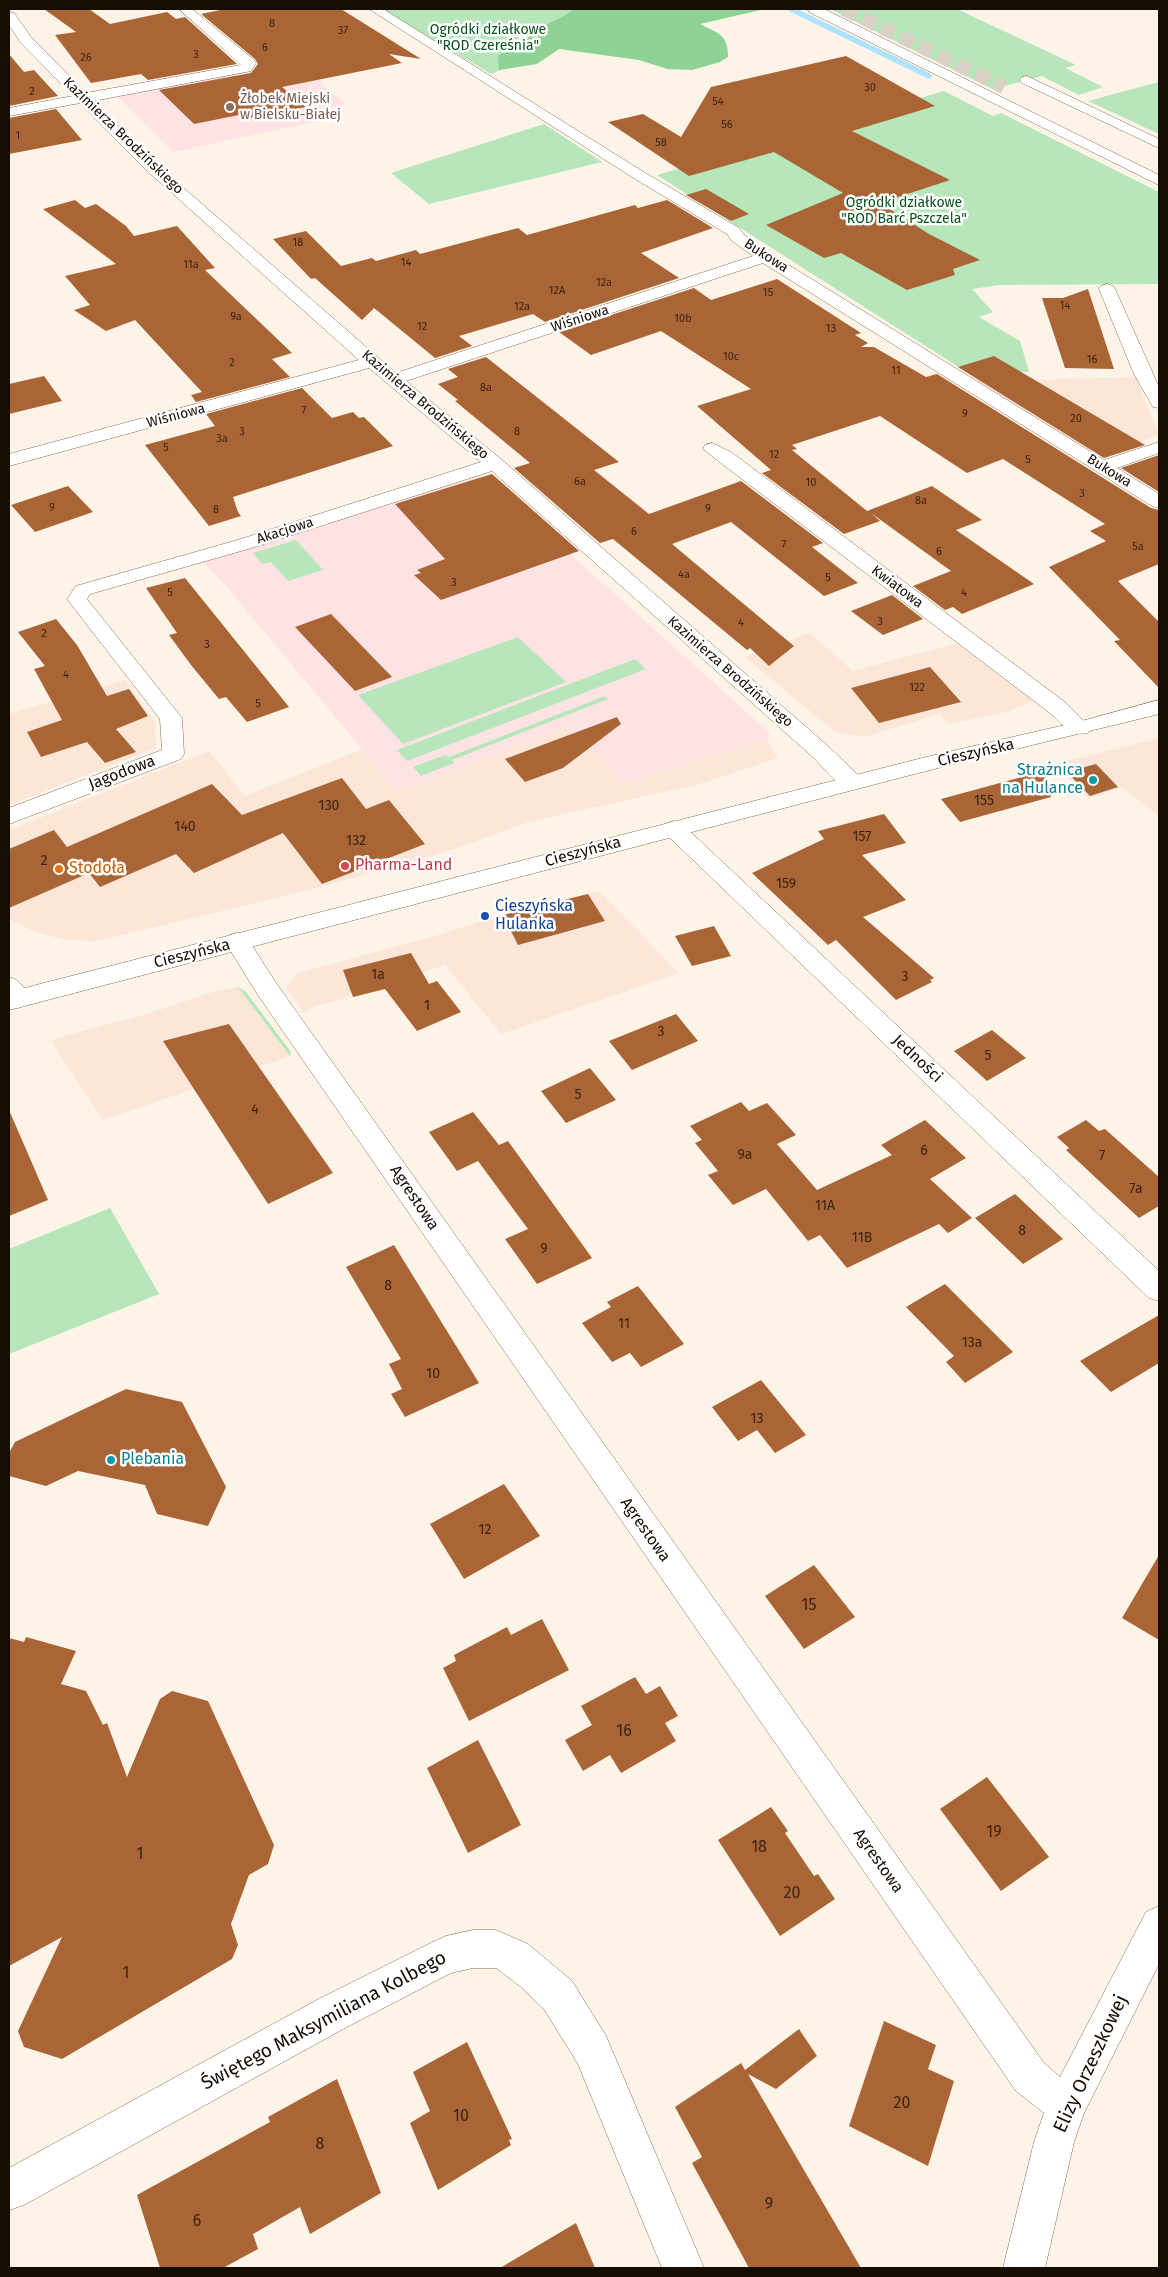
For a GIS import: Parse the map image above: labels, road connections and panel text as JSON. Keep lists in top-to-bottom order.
{
  "streets": {
    "street": [
      "Kazimierza Brodzińskiego",
      "Bukowa",
      "Wiśniowa",
      "Akacjowa",
      "Kwiatowa",
      "Cieszyńska",
      "Jagodowa",
      "Jedności",
      "Agrestowa",
      "Świętego Maksymiliana Kolbego",
      "Elizy Orzeszkowej"
    ]
  },
  "crossings": [
    ["Kazimierza Brodzińskiego", "Wiśniowa"],
    ["Kazimierza Brodzińskiego", "Akacjowa"],
    ["Kazimierza Brodzińskiego", "Cieszyńska"],
    ["Bukowa", "Wiśniowa"],
    ["Akacjowa", "Jagodowa"],
    ["Kwiatowa", "Cieszyńska"],
    ["Cieszyńska", "Jedności"],
    ["Cieszyńska", "Agrestowa"],
    ["Agrestowa", "Elizy Orzeszkowej"]
  ],
  "parks": ["Ogródki działkowe \"ROD Czereśnia\"", "Ogródki działkowe \"ROD Barć Pszczela\""],
  "places": [
    "Żłobek Miejski w Bielsku-Białej",
    "Strażnica na Hulance",
    "Pharma-Land",
    "Stodoła",
    "Cieszyńska Hulanka",
    "Plebania"
  ],
  "house_numbers": [
    "8",
    "37",
    "6",
    "3",
    "26",
    "30",
    "2",
    "54",
    "56",
    "1",
    "58",
    "18",
    "14",
    "11a",
    "12a",
    "12A",
    "15",
    "14",
    "12a",
    "9a",
    "10b",
    "12",
    "13",
    "10c",
    "16",
    "2",
    "11",
    "8a",
    "7",
    "9",
    "20",
    "3",
    "8",
    "3a",
    "5",
    "12",
    "5",
    "6a",
    "10",
    "3",
    "8a",
    "9",
    "9",
    "8",
    "6",
    "7",
    "5a",
    "6",
    "4a",
    "5",
    "3",
    "5",
    "4",
    "3",
    "4",
    "2",
    "3",
    "4",
    "122",
    "5",
    "155",
    "130",
    "140",
    "157",
    "132",
    "2",
    "159",
    "1a",
    "3",
    "1",
    "3",
    "5",
    "5",
    "4",
    "6",
    "9a",
    "7",
    "7a",
    "11A",
    "8",
    "11B",
    "9",
    "8",
    "11",
    "13a",
    "10",
    "13",
    "12",
    "15",
    "16",
    "19",
    "18",
    "1",
    "20",
    "1",
    "20",
    "10",
    "8",
    "9",
    "6"
  ]
}
